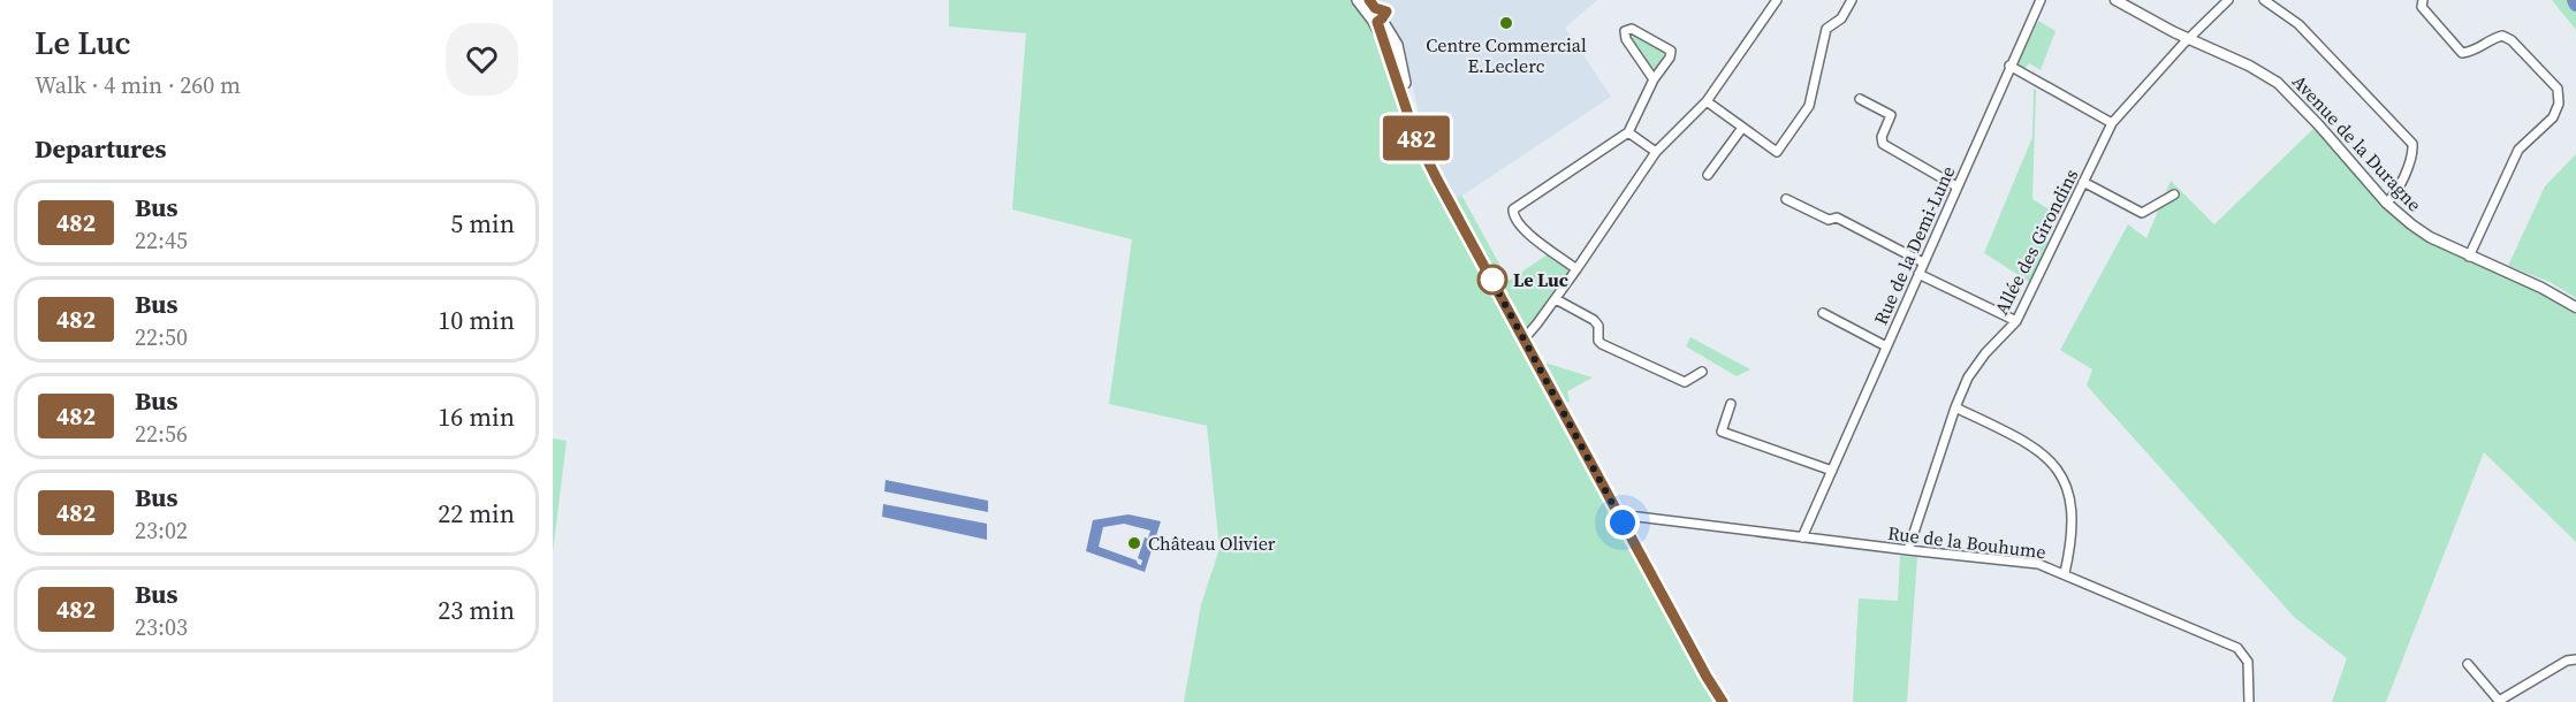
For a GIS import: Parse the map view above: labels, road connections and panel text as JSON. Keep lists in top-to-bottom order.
{
  "streets": {
    "street": [
      "Avenue de la Duragne",
      "Allée des Girondins",
      "Rue de la Demi-Lune",
      "Rue de la Bouhume"
    ]
  },
  "crossings": [
    ["Avenue de la Duragne", "Allée des Girondins"],
    ["Allée des Girondins", "Rue de la Bouhume"],
    ["Rue de la Demi-Lune", "Rue de la Bouhume"]
  ],
  "places": ["Centre Commercial E.Leclerc", "Le Luc", "Château Olivier"],
  "lines": ["bus line 482"],
  "page": {
    "heading": [
      ["Le Luc", "Walk · 4 min · 260 m"],
      "Departures"
    ],
    "on_map": "482",
    "list": [
      {
        "mark": "482",
        "name": "Bus",
        "note": "22:45",
        "value": "5 min"
      },
      {
        "mark": "482",
        "name": "Bus",
        "note": "22:50",
        "value": "10 min"
      },
      {
        "mark": "482",
        "name": "Bus",
        "note": "22:56",
        "value": "16 min"
      },
      {
        "mark": "482",
        "name": "Bus",
        "note": "23:02",
        "value": "22 min"
      },
      {
        "mark": "482",
        "name": "Bus",
        "note": "23:03",
        "value": "23 min"
      }
    ]
  }
}
